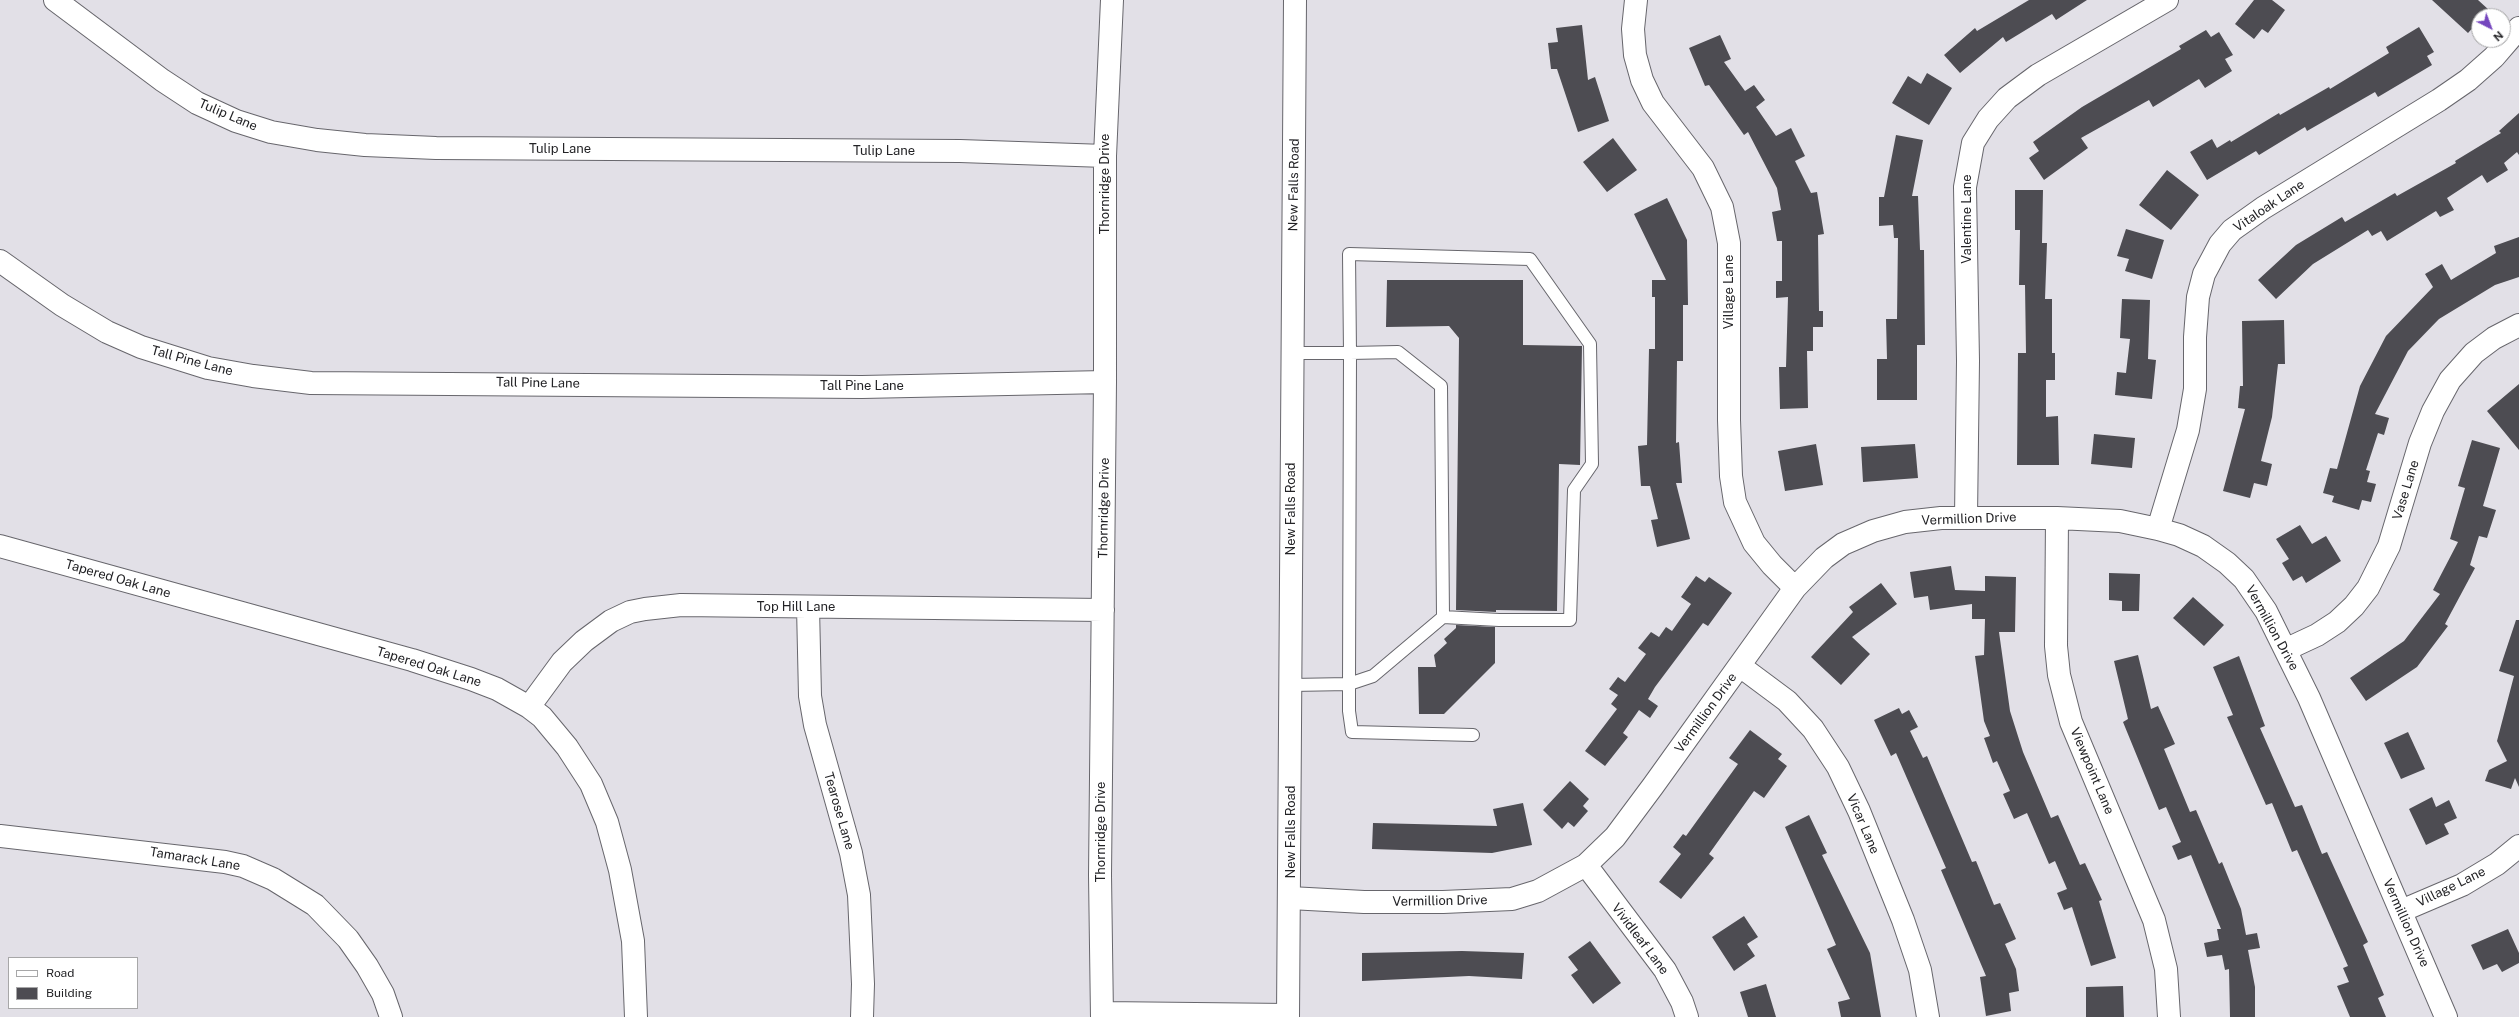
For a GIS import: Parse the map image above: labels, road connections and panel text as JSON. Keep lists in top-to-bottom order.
{
  "streets": {
    "street": [
      "Tulip Lane",
      "Thornridge Drive",
      "New Falls Road",
      "Vitaloak Lane",
      "Valentine Lane",
      "Village Lane",
      "Tall Pine Lane",
      "Vase Lane",
      "Vermillion Drive",
      "Tapered Oak Lane",
      "Top Hill Lane",
      "Viewpoint Lane",
      "Tearose Lane",
      "Vicar Lane",
      "Tamarack Lane",
      "Vividleaf Lane"
    ]
  },
  "crossings": [
    ["Tulip Lane", "Thornridge Drive"],
    ["Thornridge Drive", "Tall Pine Lane"],
    ["Thornridge Drive", "Top Hill Lane"],
    ["New Falls Road", "Vermillion Drive"],
    ["Vitaloak Lane", "Vermillion Drive"],
    ["Valentine Lane", "Vermillion Drive"],
    ["Village Lane", "Vermillion Drive"],
    ["Vase Lane", "Vermillion Drive"],
    ["Vermillion Drive", "Viewpoint Lane"],
    ["Vermillion Drive", "Vicar Lane"],
    ["Vermillion Drive", "Vividleaf Lane"],
    ["Tapered Oak Lane", "Top Hill Lane"],
    ["Top Hill Lane", "Tearose Lane"]
  ],
  "legend": ["Road", "Building"],
  "north": "bottom right"
}
